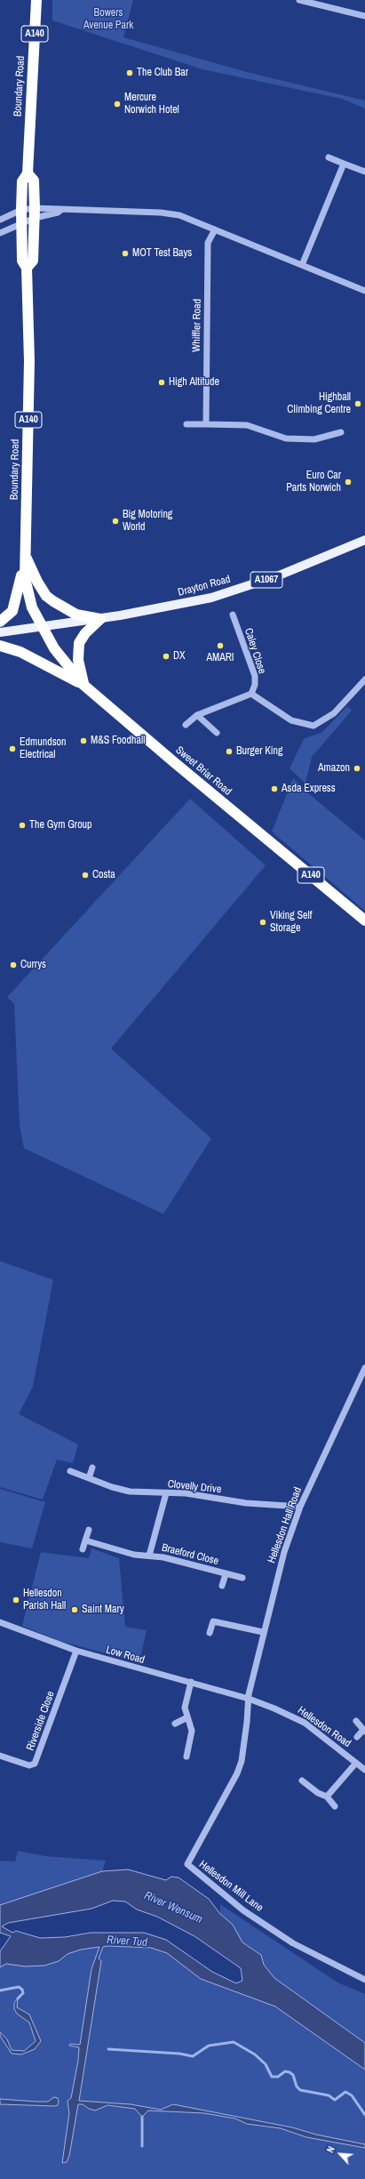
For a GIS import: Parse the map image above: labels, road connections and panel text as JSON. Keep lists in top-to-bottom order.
{
  "streets": {
    "highway": ["A140", "Boundary Road", "Sweet Briar Road"],
    "main road": ["A1067", "Drayton Road"],
    "street": [
      "Whiffler Road",
      "Caley Close",
      "Clovelly Drive",
      "Hellesdon Hall Road",
      "Braeford Close",
      "Low Road",
      "Riverside Close",
      "Hellesdon Road",
      "Hellesdon Mill Lane"
    ]
  },
  "crossings": [
    ["A140", "Boundary Road"],
    ["A140", "Drayton Road"],
    ["A140", "Sweet Briar Road"],
    ["Boundary Road", "A1067"],
    ["Boundary Road", "Drayton Road"],
    ["Boundary Road", "Sweet Briar Road"],
    ["A1067", "Drayton Road"],
    ["A1067", "Sweet Briar Road"],
    ["Drayton Road", "Sweet Briar Road"],
    ["Clovelly Drive", "Hellesdon Hall Road"],
    ["Clovelly Drive", "Braeford Close"],
    ["Hellesdon Hall Road", "Low Road"],
    ["Hellesdon Hall Road", "Hellesdon Road"],
    ["Hellesdon Hall Road", "Hellesdon Mill Lane"],
    ["Low Road", "Riverside Close"],
    ["Low Road", "Hellesdon Road"],
    ["Low Road", "Hellesdon Mill Lane"],
    ["Hellesdon Road", "Hellesdon Mill Lane"]
  ],
  "water": ["River Wensum", "River Tud"],
  "parks": ["Bowers Avenue Park"],
  "places": [
    "The Club Bar",
    "Mercure Norwich Hotel",
    "MOT Test Bays",
    "High Altitude",
    "Highball Climbing Centre",
    "Euro Car Parts Norwich",
    "Big Motoring World",
    "AMARI",
    "DX",
    "M&S Foodhall",
    "Edmundson Electrical",
    "Burger King",
    "Amazon",
    "Asda Express",
    "The Gym Group",
    "Costa",
    "Viking Self Storage",
    "Currys",
    "Hellesdon Parish Hall",
    "Saint Mary"
  ],
  "north": "top left"
}
